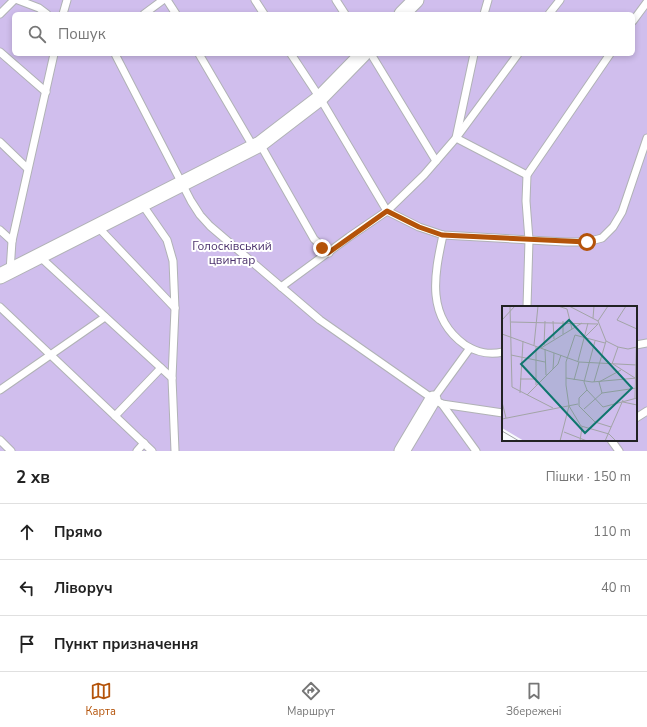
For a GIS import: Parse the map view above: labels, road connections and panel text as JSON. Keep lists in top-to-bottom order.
{
  "parks": ["Голосківський цвинтар"],
  "page": {
    "search": "Пошук",
    "heading": ["2 хв", "Пішки · 150 m"],
    "list": [
      ["Прямо", "110 m"],
      ["Ліворуч", "40 m"],
      "Пункт призначення"
    ],
    "nav": ["Карта", "Маршрут", "Збережені"]
  }
}
